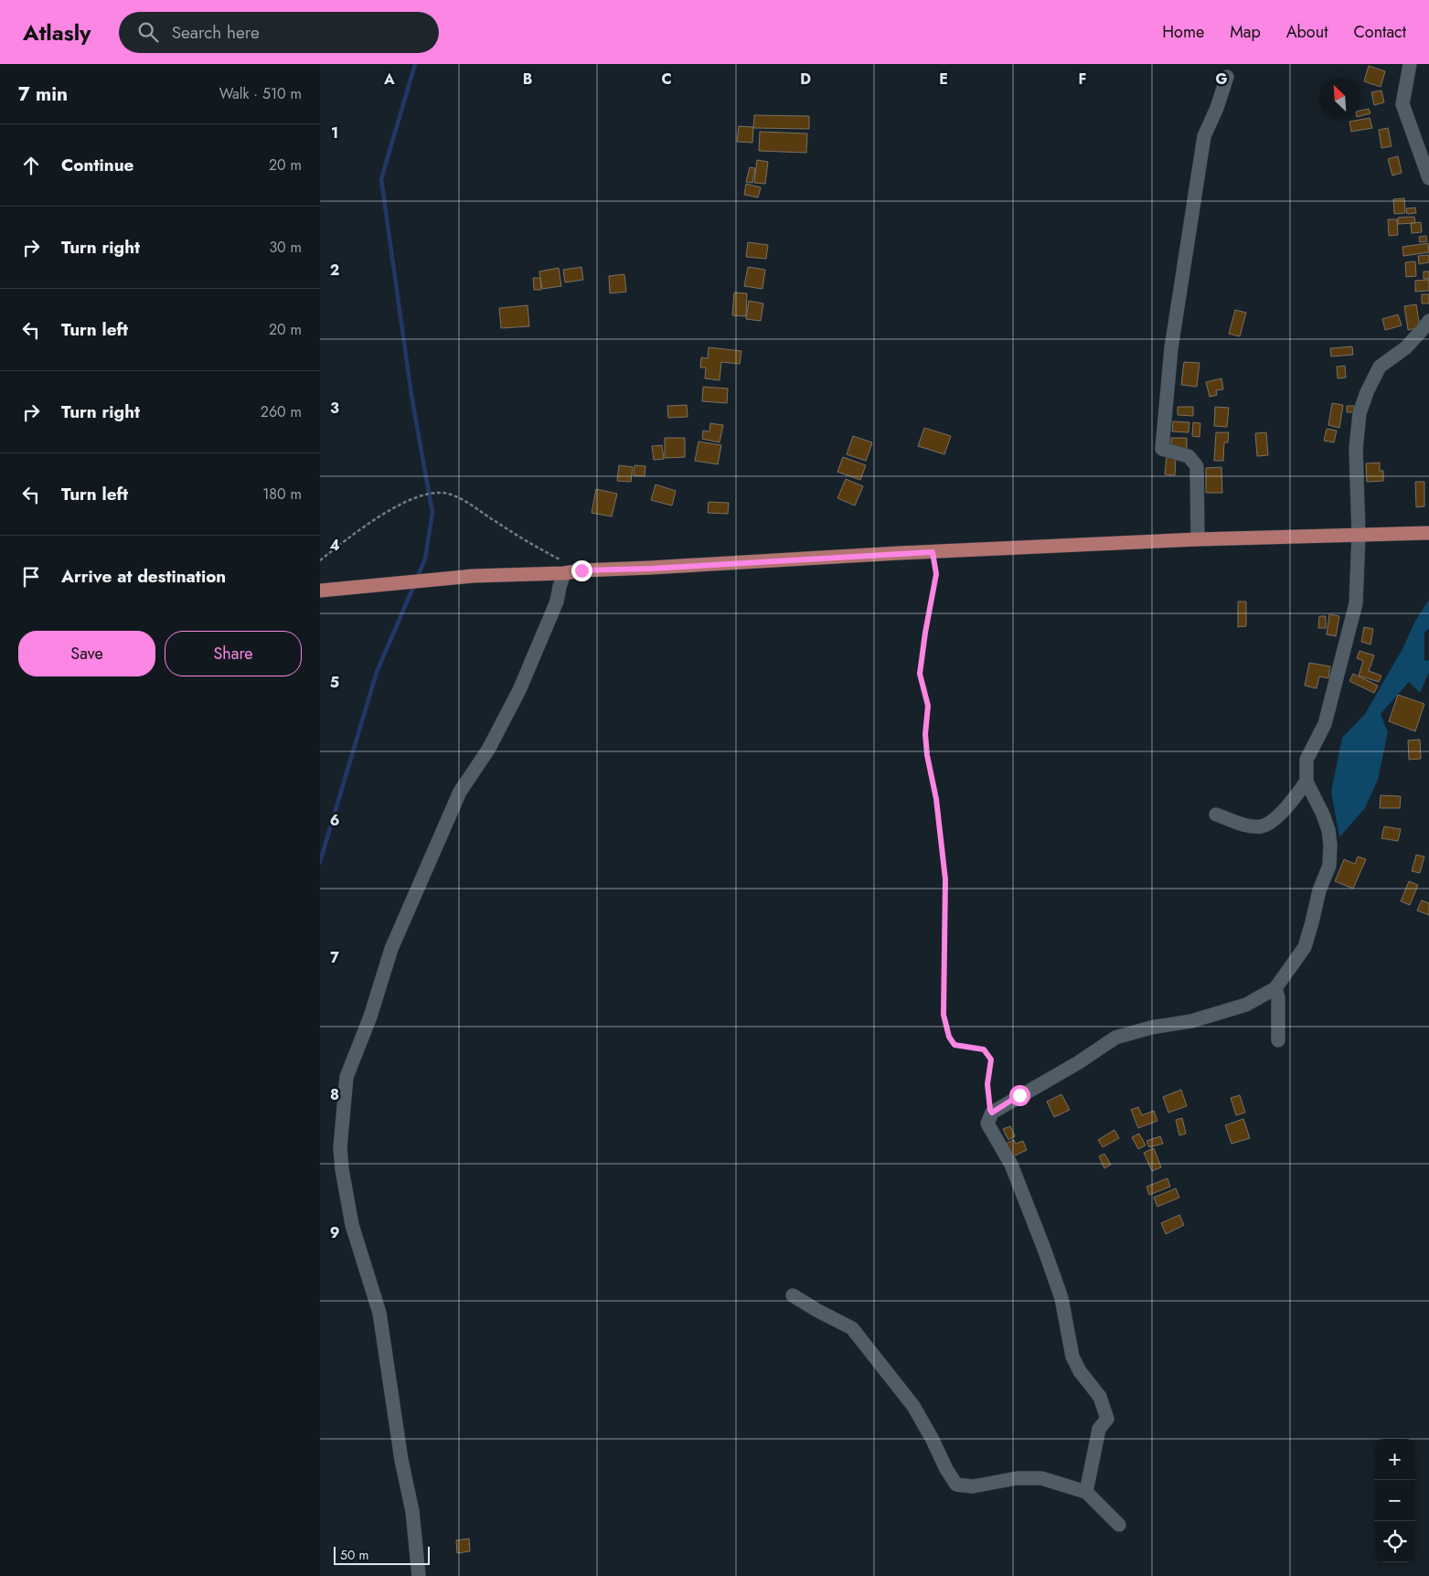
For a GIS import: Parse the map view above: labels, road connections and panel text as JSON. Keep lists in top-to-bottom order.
{
  "scale_bar": "50 m",
  "north": "top left",
  "page": {
    "header": "Atlasly",
    "search": "Search here",
    "nav": [
      "Home",
      "Map",
      "About",
      "Contact"
    ],
    "heading": ["7 min", "Walk · 510 m"],
    "list": [
      ["Continue", "20 m"],
      ["Turn right", "30 m"],
      ["Turn left", "20 m"],
      ["Turn right", "260 m"],
      ["Turn left", "180 m"],
      "Arrive at destination"
    ],
    "buttons": ["Save", "Share"],
    "map_buttons": ["+", "−"],
    "scale": "50 m"
  },
  "grid": {
    "columns": [
      "A",
      "B",
      "C",
      "D",
      "E",
      "F",
      "G"
    ],
    "rows": [
      "1",
      "2",
      "3",
      "4",
      "5",
      "6",
      "7",
      "8",
      "9"
    ]
  }
}
